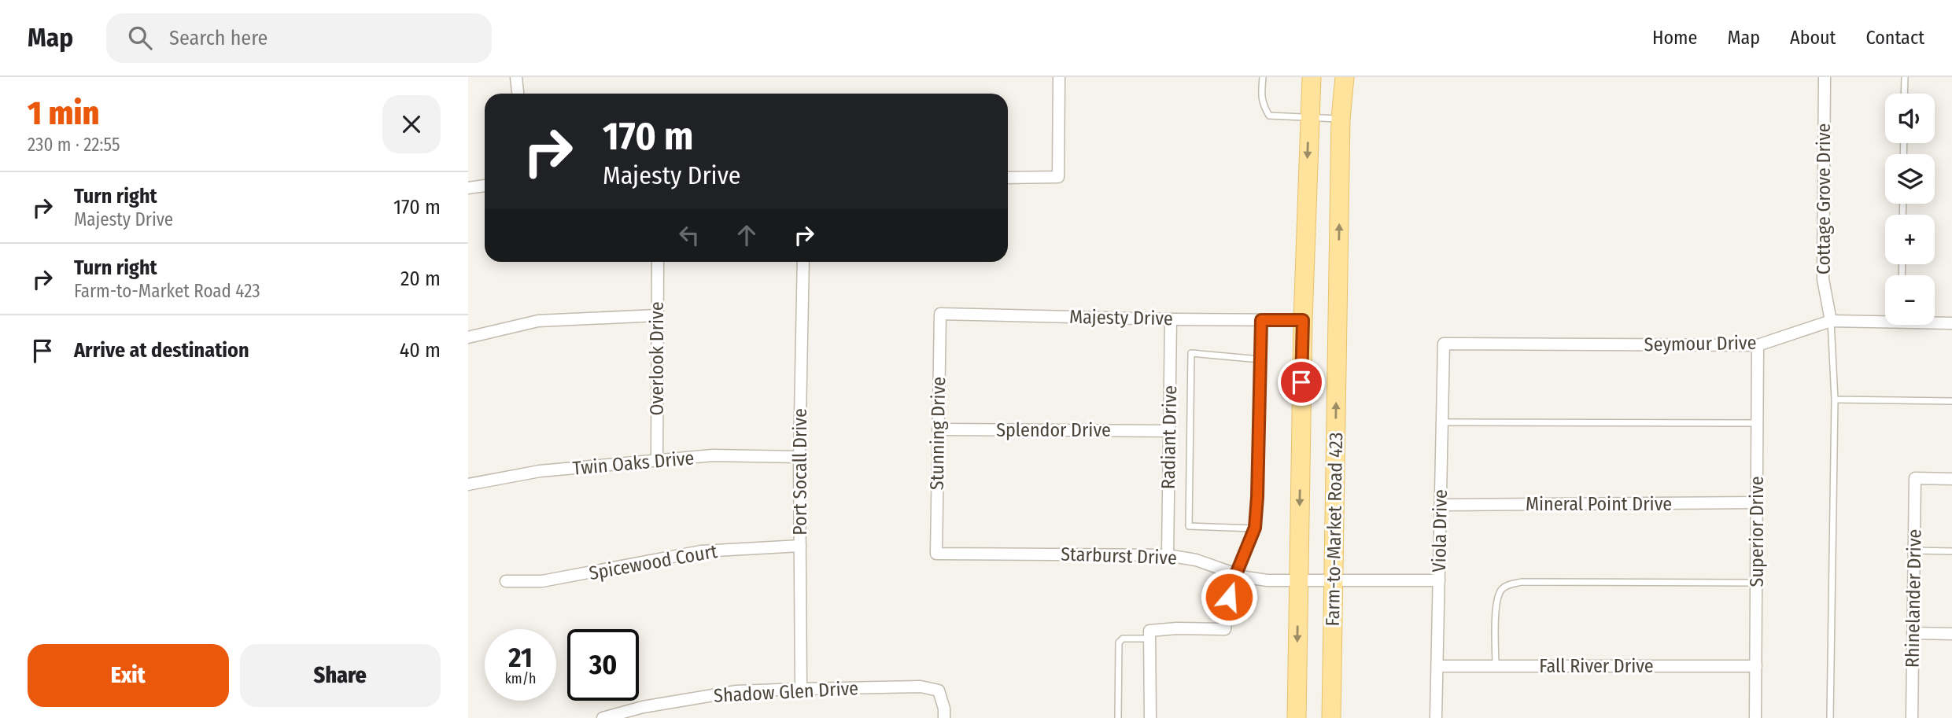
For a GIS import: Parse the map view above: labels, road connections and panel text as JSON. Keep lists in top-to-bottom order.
{
  "streets": {
    "main road": ["Farm-to-Market Road 423"],
    "street": [
      "Cottage Grove Drive",
      "Majesty Drive",
      "Seymour Drive",
      "Overlook Drive",
      "Splendor Drive",
      "Stunning Drive",
      "Radiant Drive",
      "Twin Oaks Drive",
      "Port Socall Drive",
      "Mineral Point Drive",
      "Viola Drive",
      "Superior Drive",
      "Starburst Drive",
      "Spicewood Court",
      "Rhinelander Drive",
      "Fall River Drive",
      "Shadow Glen Drive"
    ]
  },
  "crossings": [
    ["Cottage Grove Drive", "Seymour Drive"],
    ["Majesty Drive", "Stunning Drive"],
    ["Majesty Drive", "Radiant Drive"],
    ["Majesty Drive", "Farm-to-Market Road 423"],
    ["Seymour Drive", "Viola Drive"],
    ["Seymour Drive", "Superior Drive"],
    ["Overlook Drive", "Twin Oaks Drive"],
    ["Splendor Drive", "Stunning Drive"],
    ["Splendor Drive", "Radiant Drive"],
    ["Stunning Drive", "Starburst Drive"],
    ["Radiant Drive", "Starburst Drive"],
    ["Twin Oaks Drive", "Port Socall Drive"],
    ["Port Socall Drive", "Spicewood Court"],
    ["Port Socall Drive", "Shadow Glen Drive"],
    ["Mineral Point Drive", "Viola Drive"],
    ["Mineral Point Drive", "Superior Drive"],
    ["Farm-to-Market Road 423", "Starburst Drive"],
    ["Viola Drive", "Starburst Drive"],
    ["Viola Drive", "Fall River Drive"],
    ["Superior Drive", "Fall River Drive"]
  ],
  "page": {
    "header": "Map",
    "search": "Search here",
    "nav": [
      "Home",
      "Map",
      "About",
      "Contact"
    ],
    "heading": ["1 min", "230 m · 22:55"],
    "map_buttons": ["+", "−"],
    "turn": ["170 m", "Majesty Drive"],
    "list": [
      {
        "name": "Turn right",
        "note": "Majesty Drive",
        "value": "170 m"
      },
      {
        "name": "Turn right",
        "note": "Farm-to-Market Road 423",
        "value": "20 m"
      },
      {
        "name": "Arrive at destination",
        "value": "40 m"
      }
    ],
    "speed": "21 km/h",
    "limit": "30",
    "buttons": ["Exit", "Share"]
  }
}
